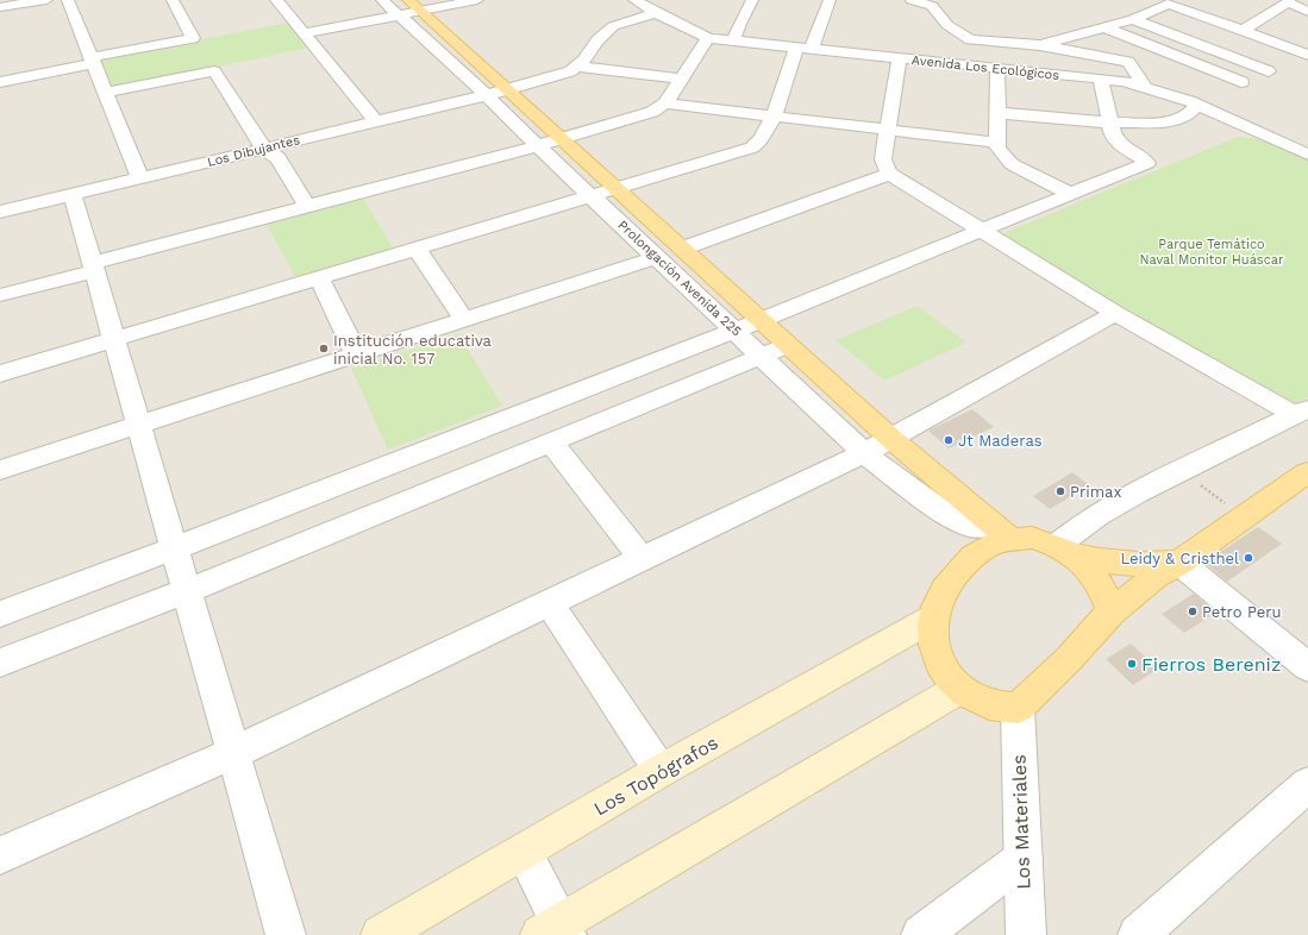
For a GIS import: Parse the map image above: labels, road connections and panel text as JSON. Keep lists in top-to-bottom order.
{
  "streets": {
    "main road": ["Prolongación Avenida 225", "Los Topógrafos"],
    "street": ["Avenida Los Ecológicos", "Los Dibujantes", "Los Materiales"]
  },
  "crossings": [
    ["Los Dibujantes", "Prolongación Avenida 225"],
    ["Prolongación Avenida 225", "Los Topógrafos"],
    ["Prolongación Avenida 225", "Los Materiales"],
    ["Los Topógrafos", "Los Materiales"]
  ],
  "parks": ["Parque Temático Naval Monitor Huáscar"],
  "places": [
    "Institución educativa inicial No. 157",
    "Jt Maderas",
    "Primax",
    "Leidy & Cristhel",
    "Petro Peru",
    "Fierros Bereniz"
  ]
}
